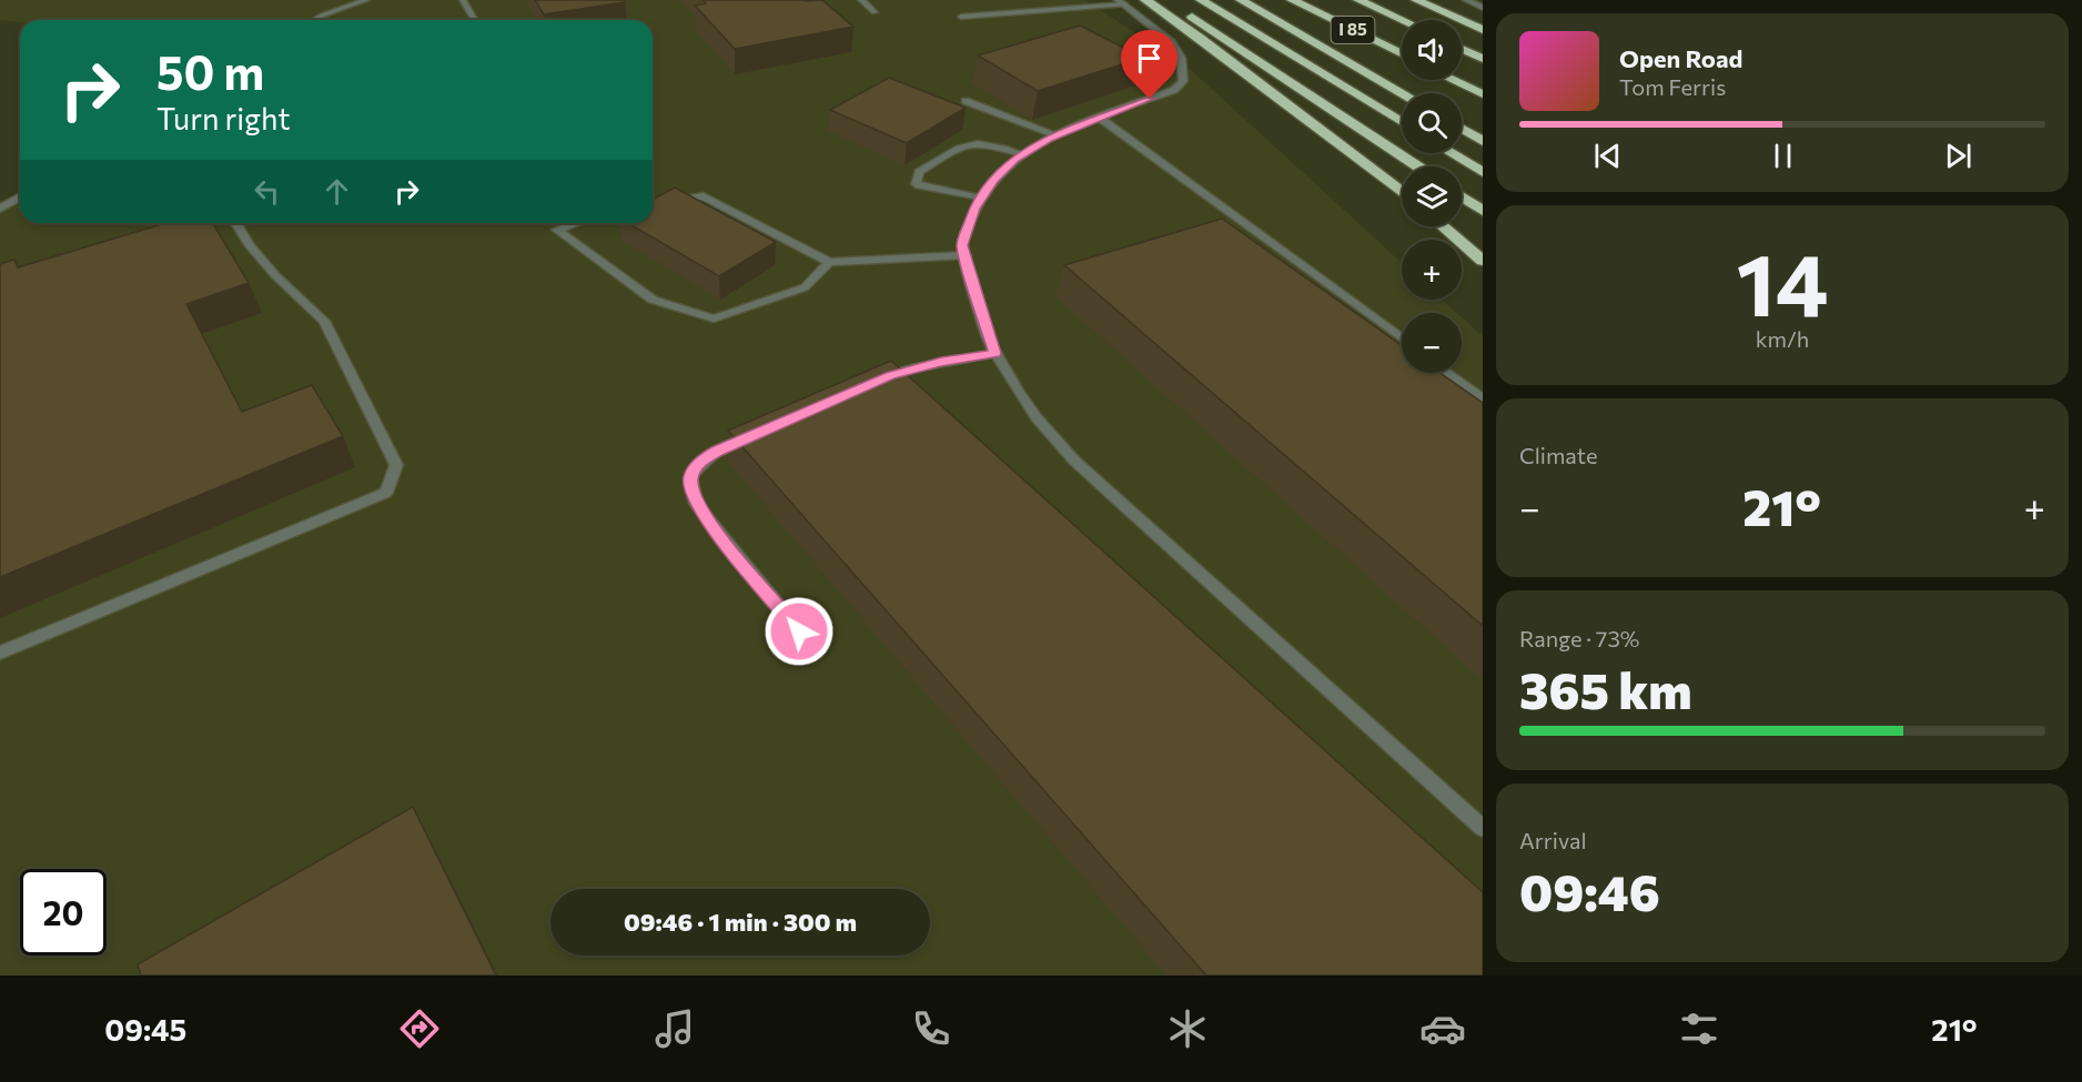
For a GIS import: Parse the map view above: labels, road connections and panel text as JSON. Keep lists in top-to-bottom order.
{
  "streets": {
    "highway": ["I 85"]
  },
  "page": {
    "map_buttons": ["+", "−"],
    "turn": ["50 m", "Turn right"],
    "song": ["Open Road", "Tom Ferris"],
    "tile": [
      ["14", "km/h"],
      "Climate",
      ["Range · 73%", "365 km"],
      ["Arrival", "09:46"]
    ],
    "heat": ["−", "21°", "+"],
    "limit": "20",
    "trip": "09:46 · 1 min · 300 m",
    "tabs": ["09:45", "21°"]
  }
}
